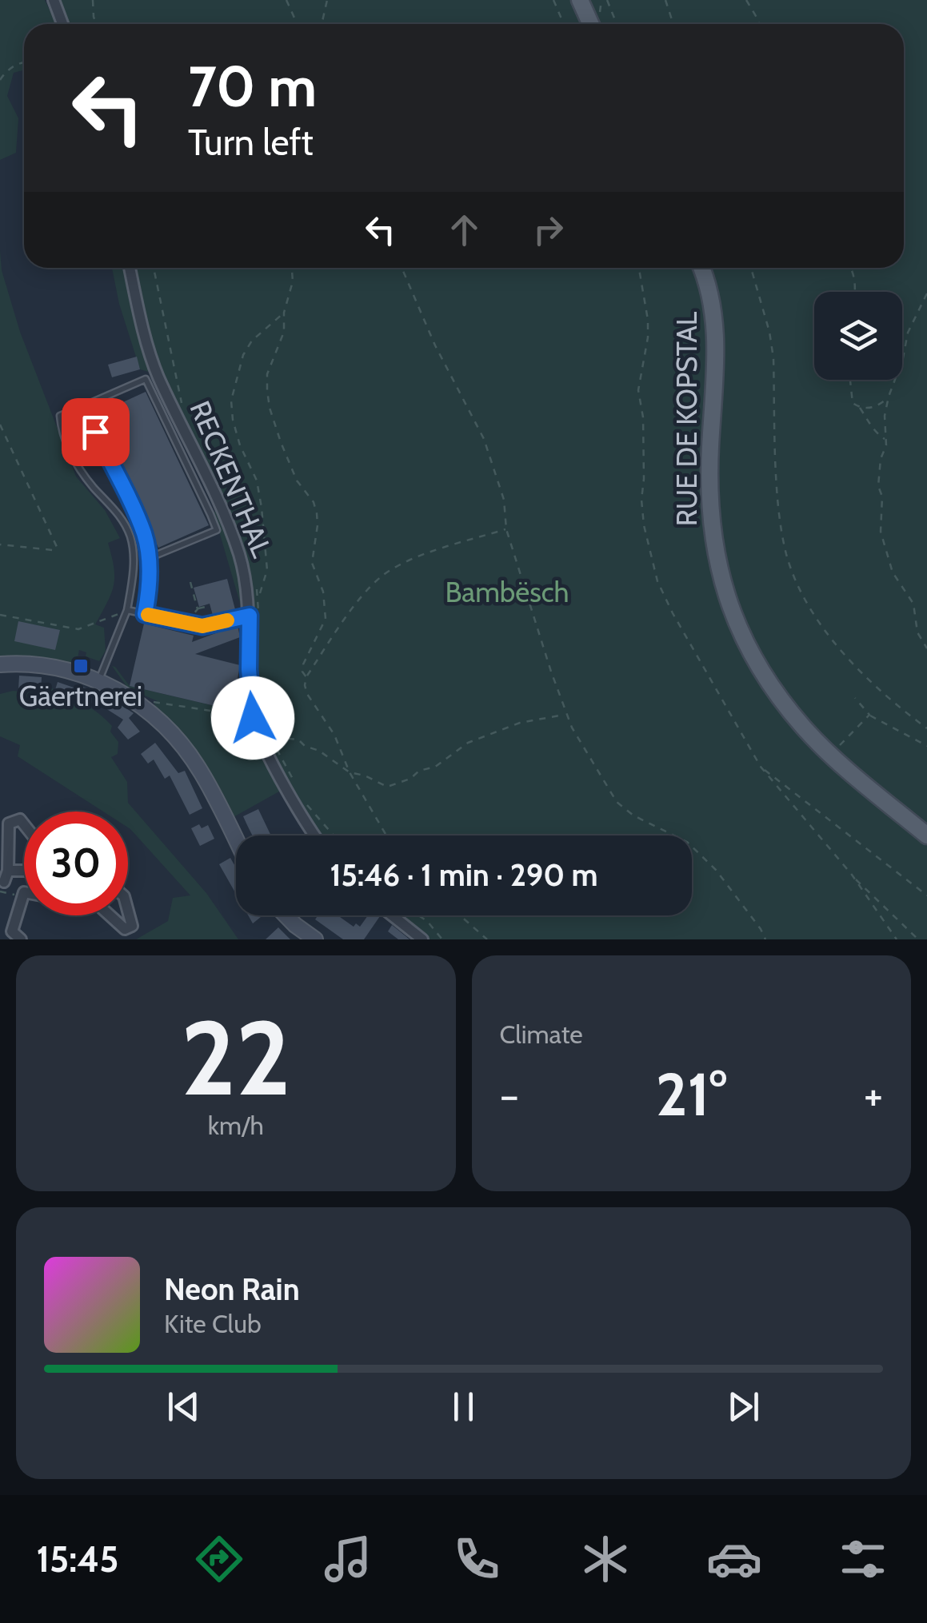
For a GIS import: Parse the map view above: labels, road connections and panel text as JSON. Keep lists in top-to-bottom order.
{
  "streets": {
    "main road": ["RUE DE KOPSTAL"],
    "street": ["RECKENTHAL"]
  },
  "parks": ["Bambësch"],
  "places": {
    "transit": ["Gäertnerei"]
  },
  "page": {
    "turn": ["70 m", "Turn left"],
    "limit": "30",
    "trip": "15:46 · 1 min · 290 m",
    "tile": [
      ["22", "km/h"],
      "Climate"
    ],
    "heat": ["−", "21°", "+"],
    "song": ["Neon Rain", "Kite Club"],
    "tabs": "15:45"
  }
}
